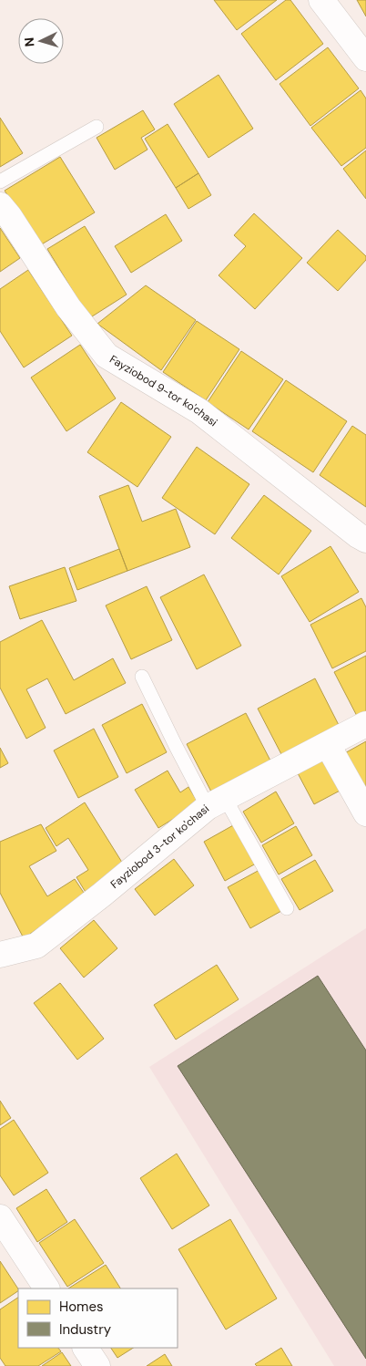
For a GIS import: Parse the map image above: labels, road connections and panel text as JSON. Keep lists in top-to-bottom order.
{
  "streets": {
    "street": ["Fayziobod 9-tor ko'chasi", "Fayziobod 3-tor ko'chasi"]
  },
  "legend": ["Homes", "Industry"],
  "north": "left"
}
